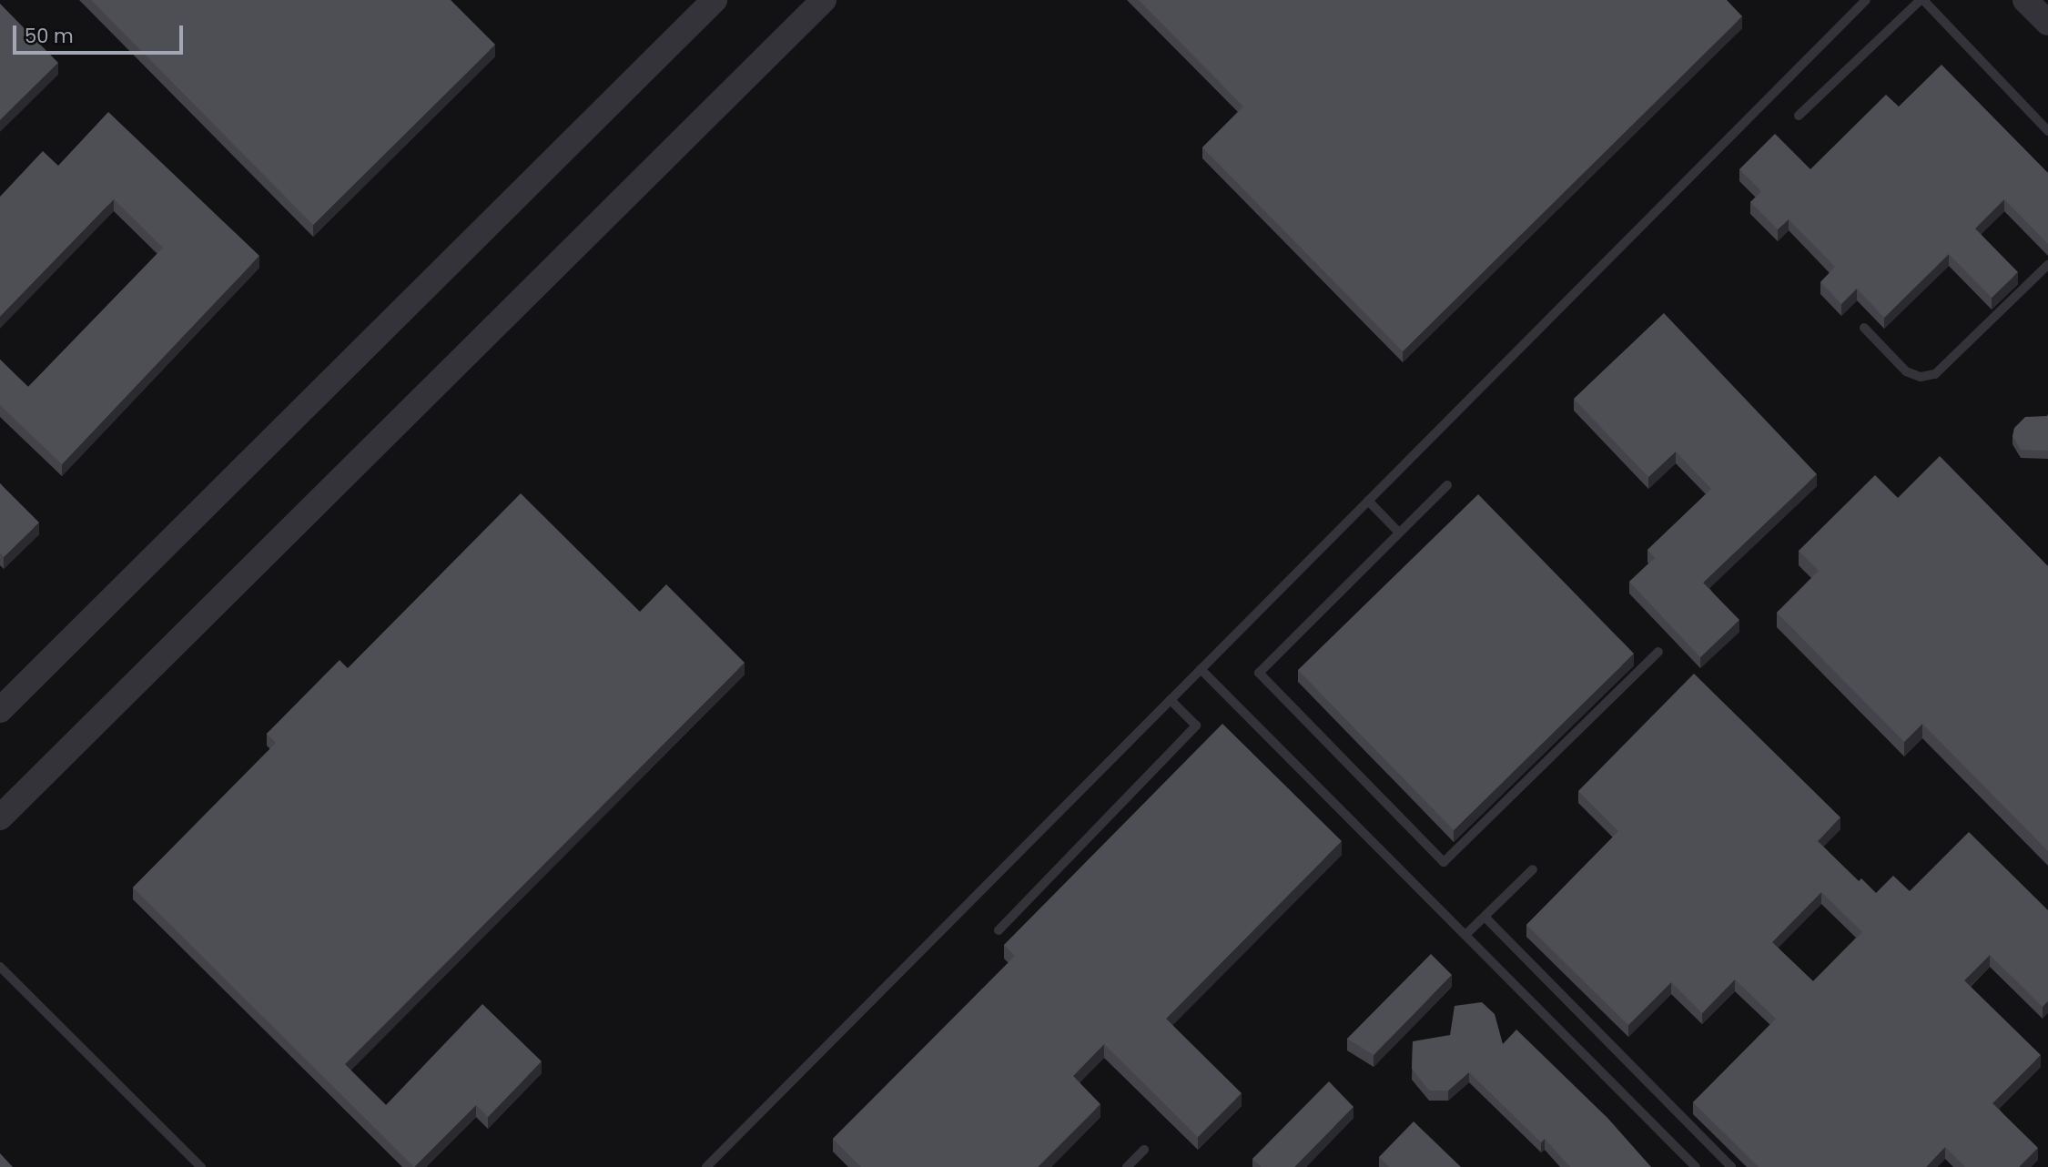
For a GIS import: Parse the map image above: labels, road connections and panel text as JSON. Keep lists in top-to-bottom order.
{
  "scale_bar": "50 m"
}
